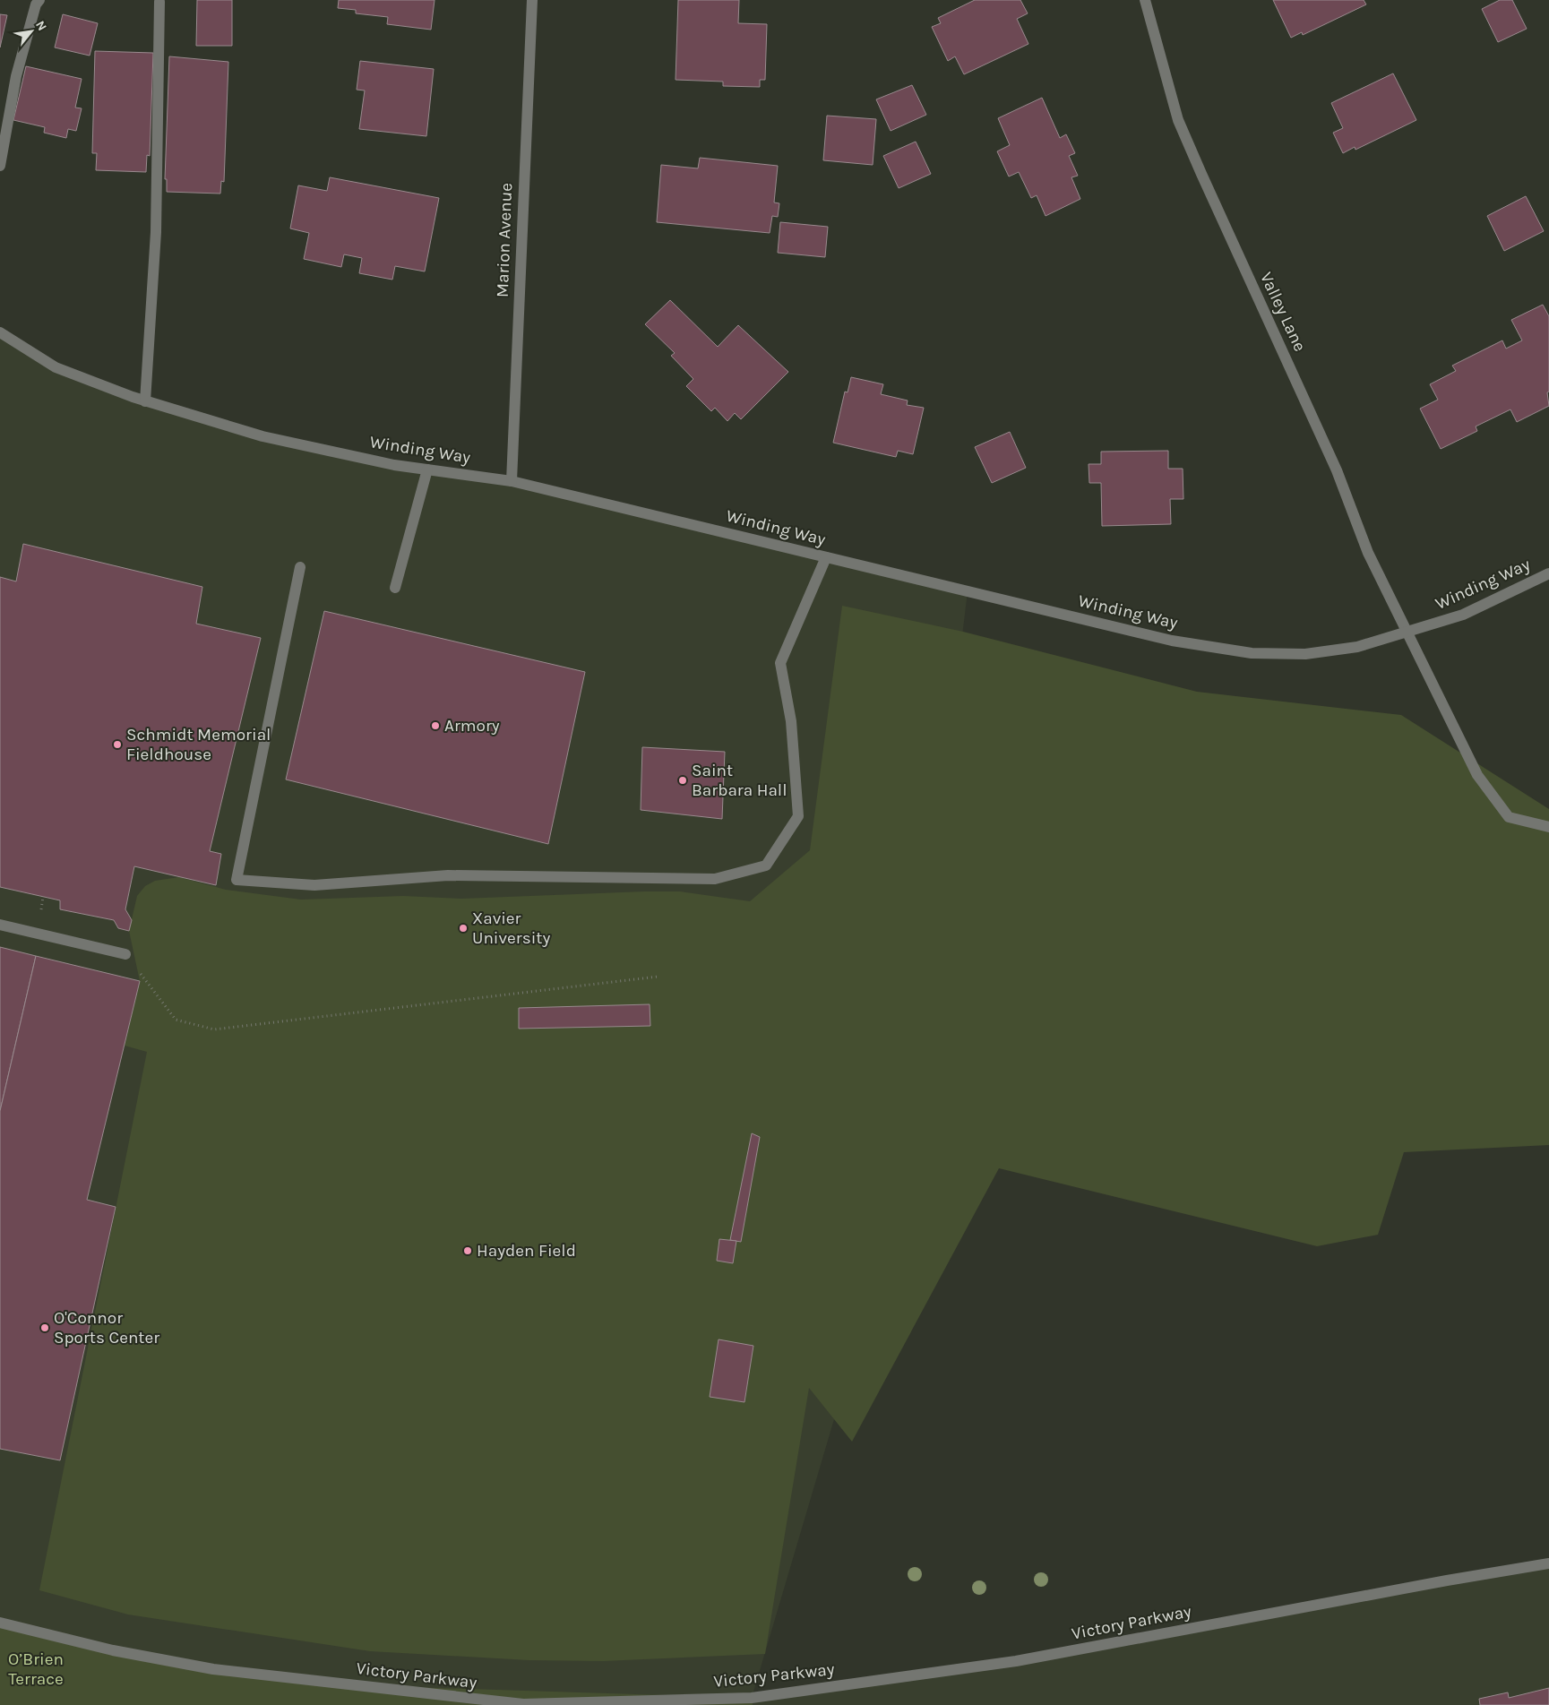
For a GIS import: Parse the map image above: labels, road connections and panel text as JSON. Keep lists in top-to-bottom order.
{
  "streets": {
    "street": [
      "Marion Avenue",
      "Valley Lane",
      "Winding Way",
      "Victory Parkway"
    ]
  },
  "crossings": [
    ["Marion Avenue", "Winding Way"],
    ["Valley Lane", "Winding Way"]
  ],
  "parks": ["O’Brien Terrace"],
  "places": [
    "Armory",
    "Schmidt Memorial Fieldhouse",
    "Saint Barbara Hall",
    "Xavier University",
    "Hayden Field",
    "O'Connor Sports Center"
  ],
  "north": "top right"
}
